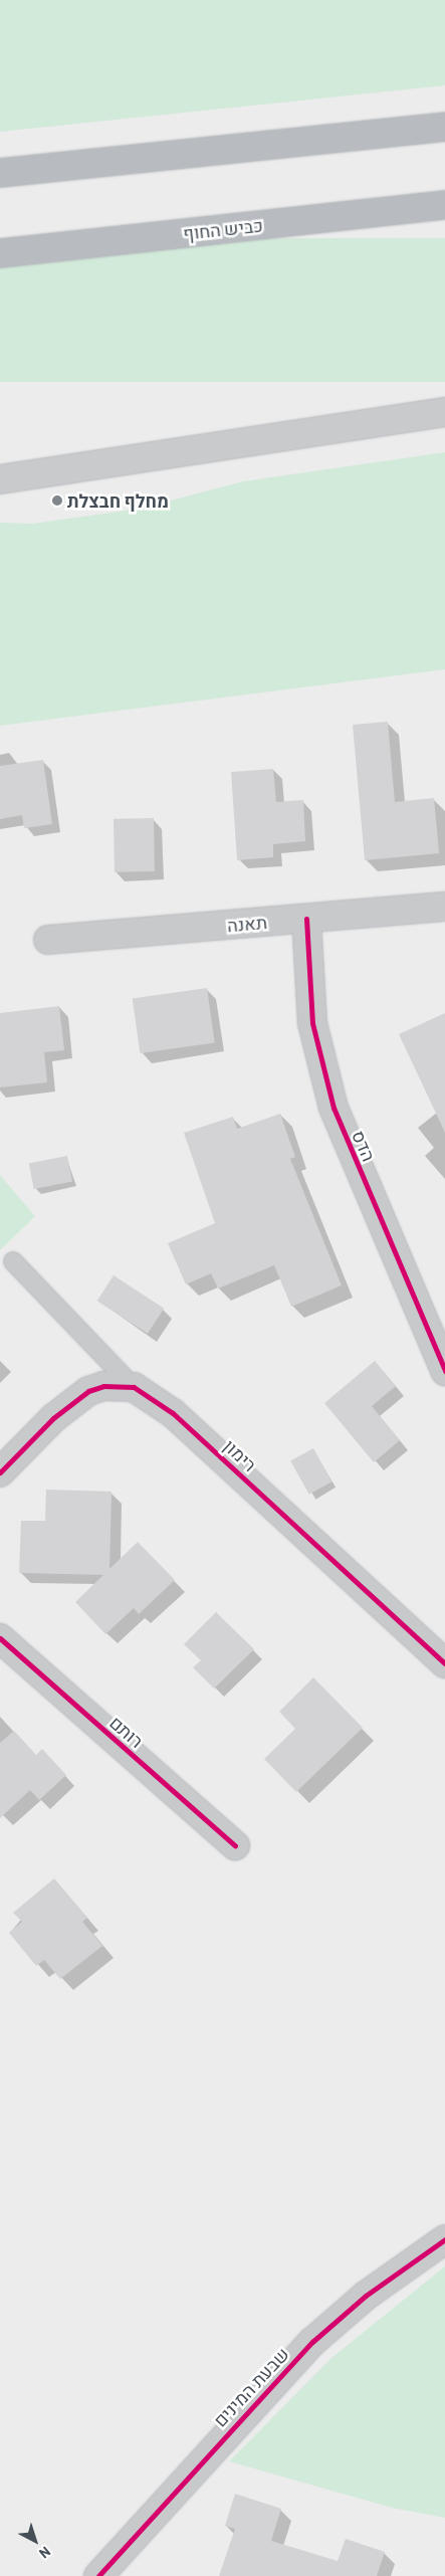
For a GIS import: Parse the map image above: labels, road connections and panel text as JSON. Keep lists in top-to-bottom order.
{
  "streets": {
    "highway": ["כביש החוף"],
    "street": [
      "תאנה",
      "הדס",
      "רימון",
      "רותם",
      "שבעת המינים"
    ]
  },
  "crossings": [
    ["תאנה", "הדס"]
  ],
  "places": ["מחלף חבצלת"],
  "north": "bottom right"
}
